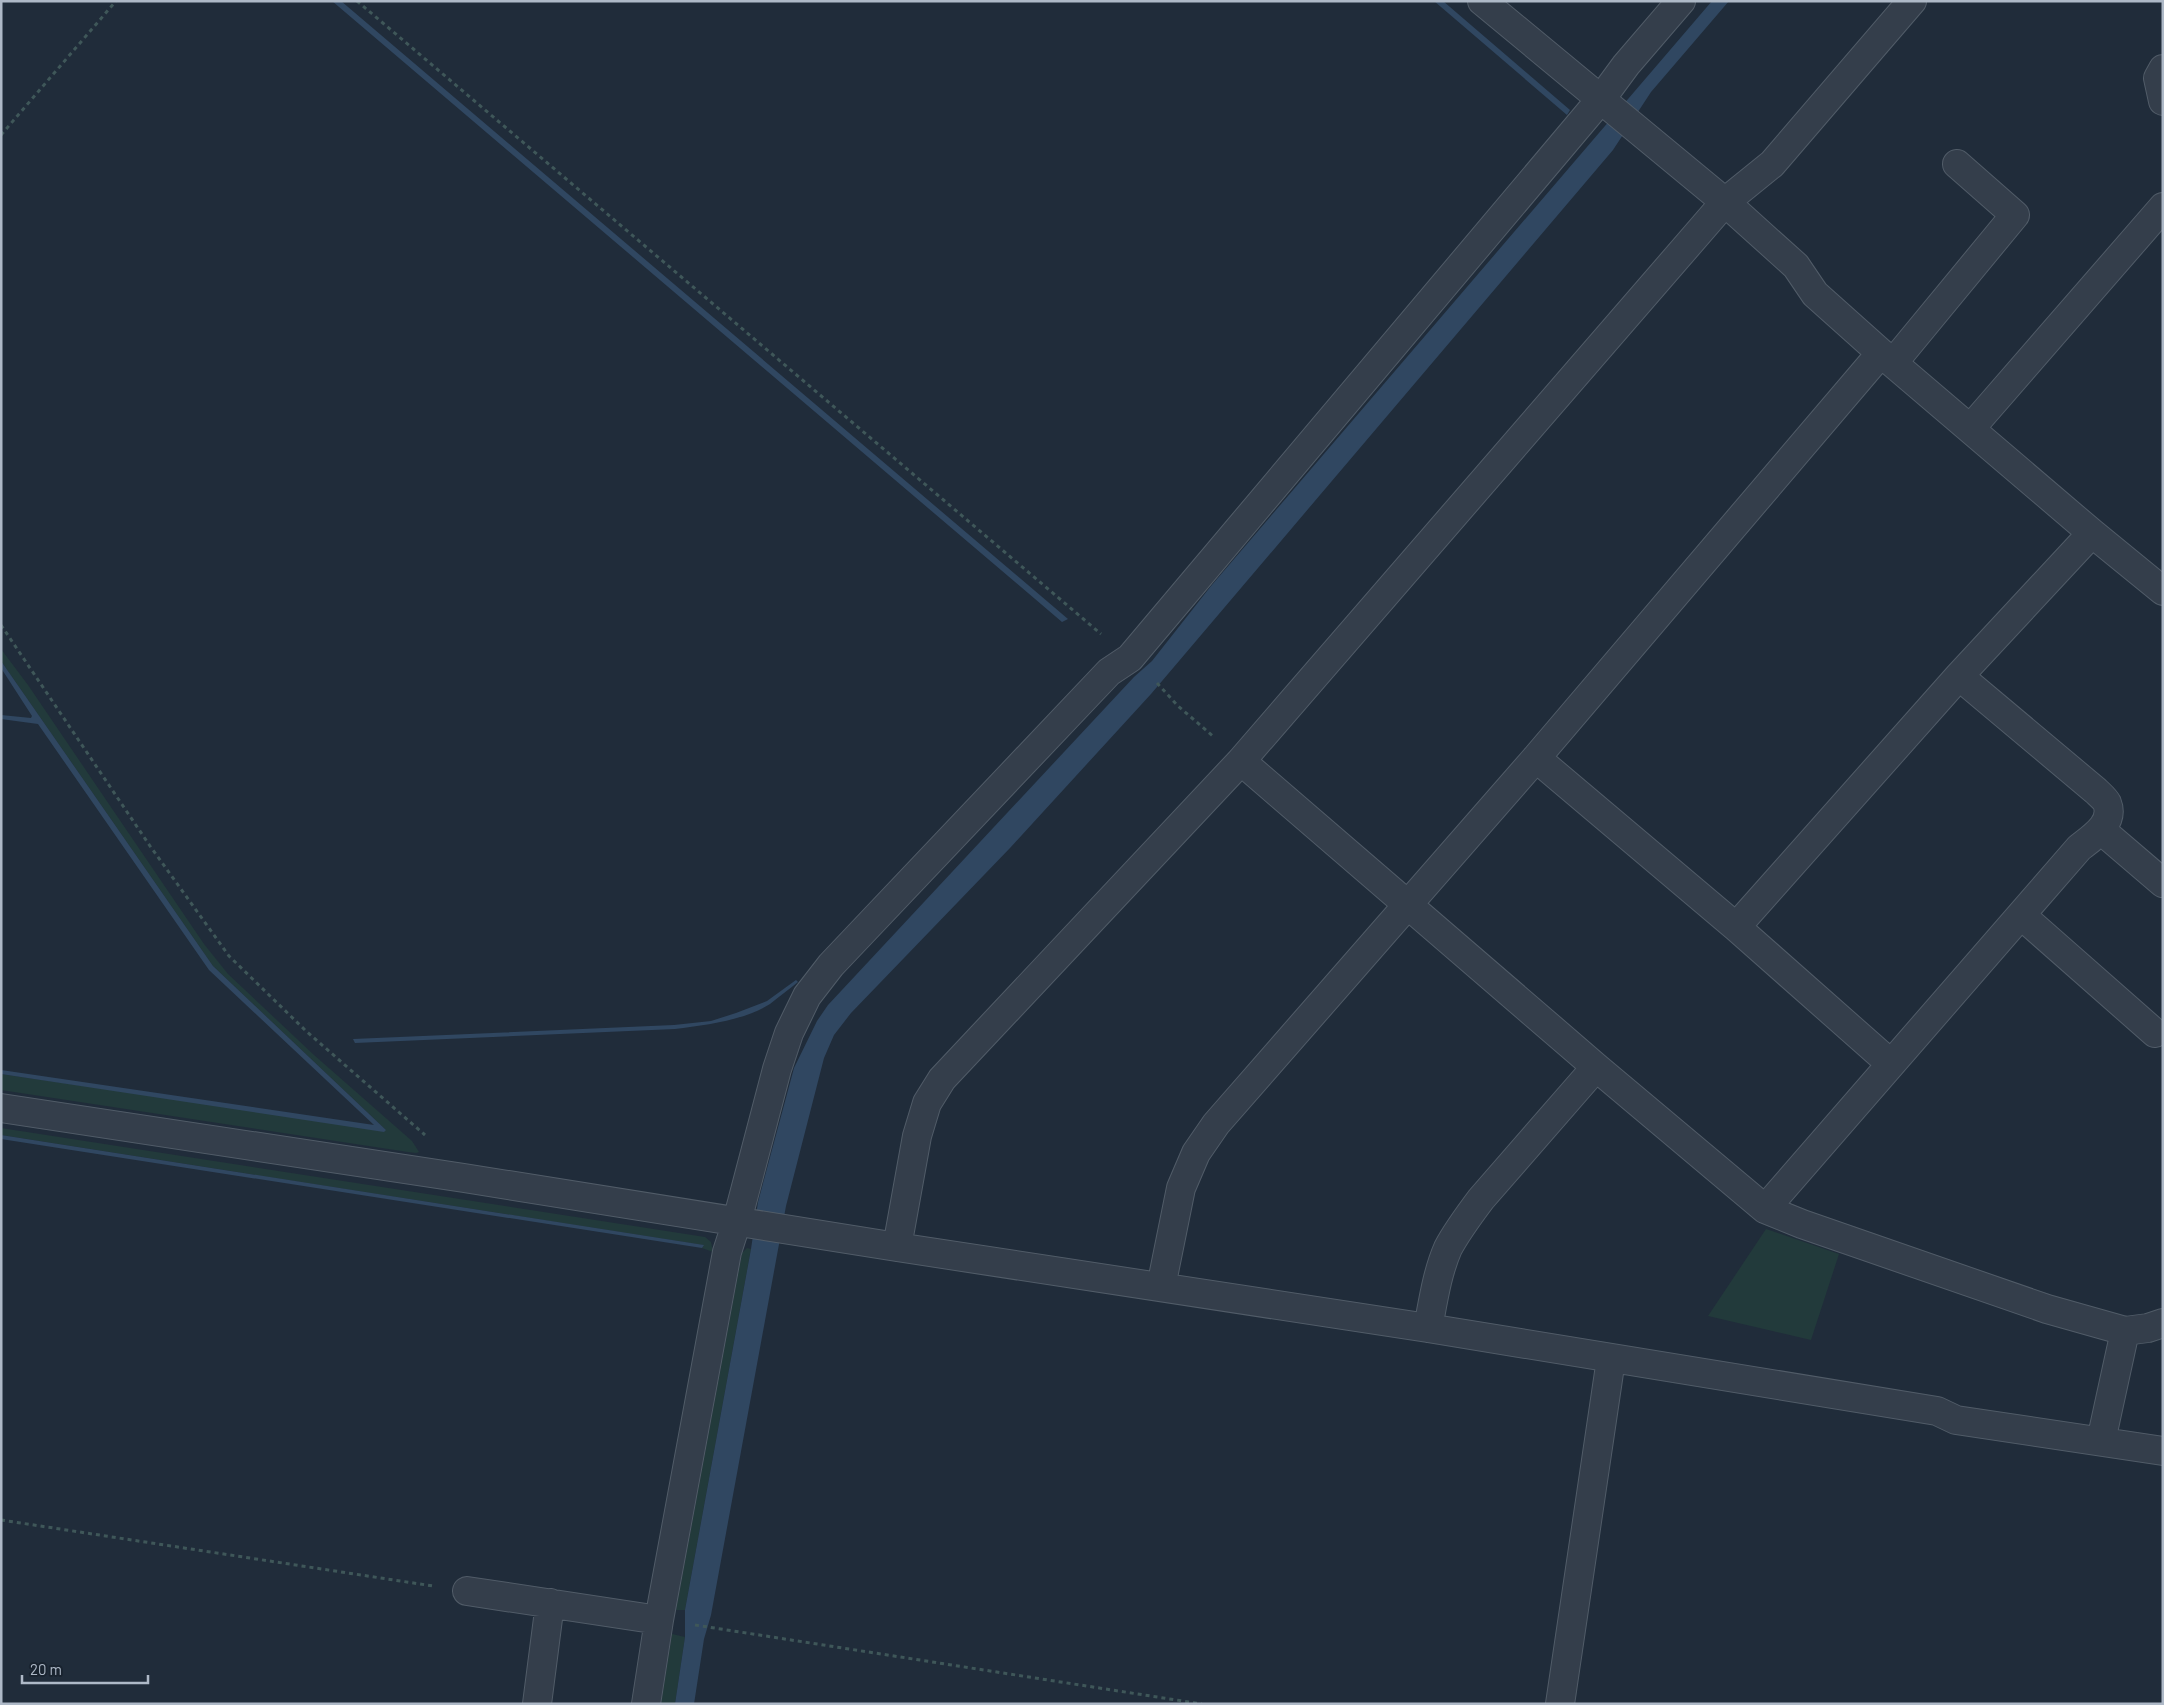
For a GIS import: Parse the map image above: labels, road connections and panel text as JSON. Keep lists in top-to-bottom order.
{
  "scale_bar": "20 m"
}
